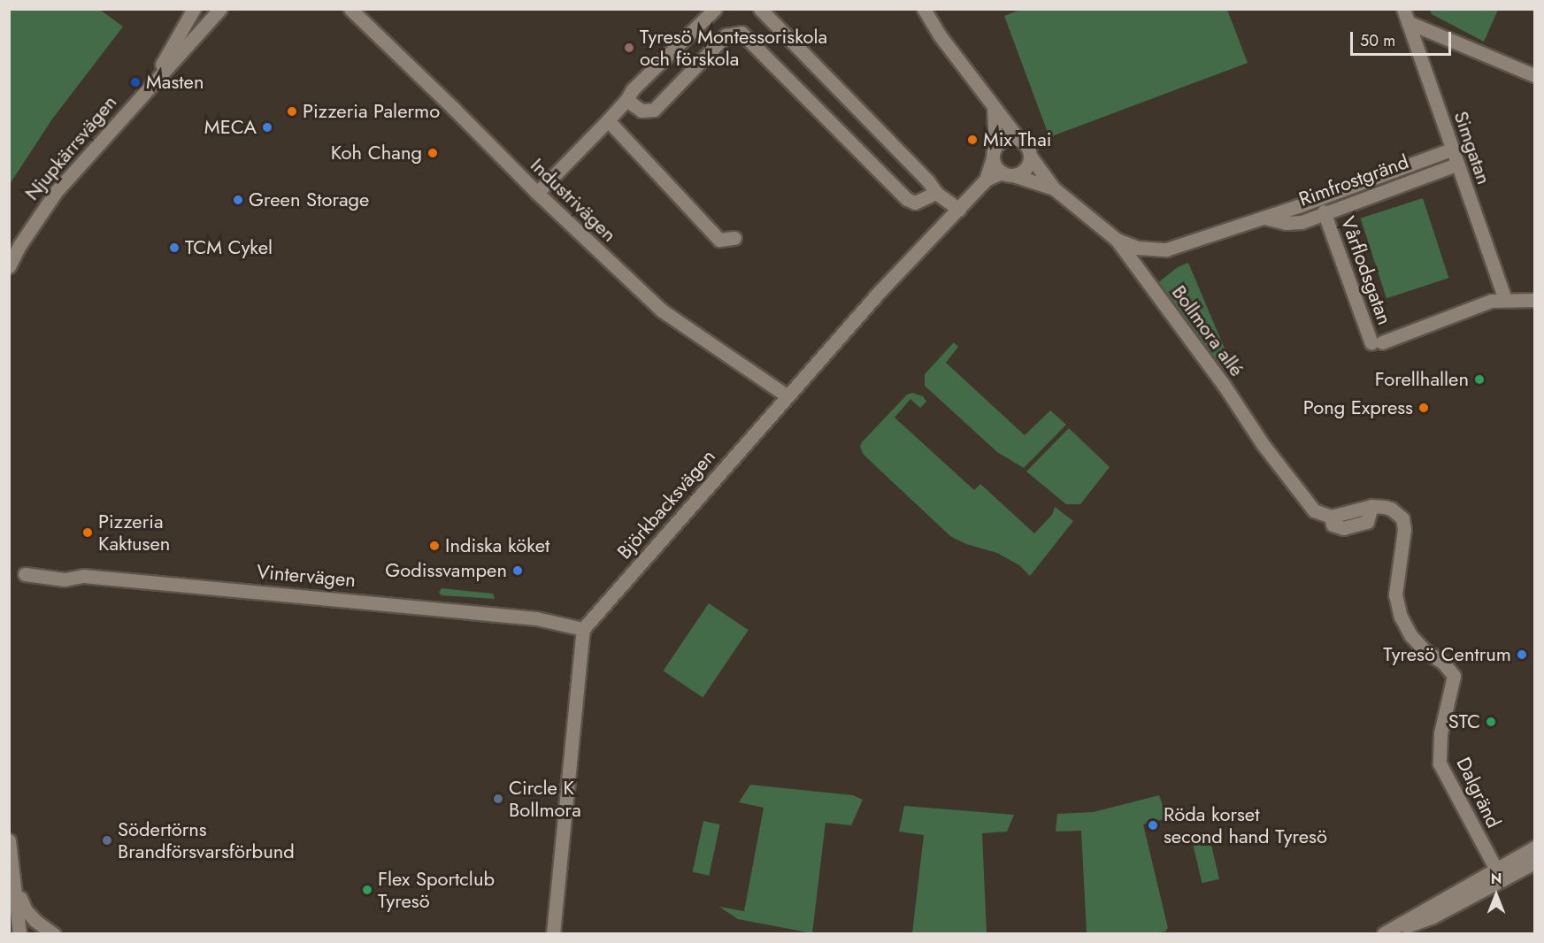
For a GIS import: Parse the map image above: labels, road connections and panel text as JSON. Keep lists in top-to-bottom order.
{
  "streets": {
    "street": [
      "Njupkärrsvägen",
      "Simgatan",
      "Rimfrostgränd",
      "Industrivägen",
      "Vårflodsgatan",
      "Bollmora allé",
      "Björkbacksvägen",
      "Vintervägen",
      "Dalgränd"
    ]
  },
  "crossings": [
    ["Simgatan", "Rimfrostgränd"],
    ["Simgatan", "Vårflodsgatan"],
    ["Rimfrostgränd", "Vårflodsgatan"],
    ["Rimfrostgränd", "Bollmora allé"],
    ["Industrivägen", "Björkbacksvägen"],
    ["Bollmora allé", "Björkbacksvägen"],
    ["Bollmora allé", "Dalgränd"],
    ["Björkbacksvägen", "Vintervägen"]
  ],
  "places": [
    "Tyresö Montessoriskola och förskola",
    "Masten",
    "Pizzeria Palermo",
    "MECA",
    "Mix Thai",
    "Koh Chang",
    "Green Storage",
    "TCM Cykel",
    "Forellhallen",
    "Pong Express",
    "Pizzeria Kaktusen",
    "Indiska köket",
    "Godissvampen",
    "Tyresö Centrum",
    "STC",
    "Circle K Bollmora",
    "Röda korset second hand Tyresö",
    "Södertörns Brandförsvarsförbund",
    "Flex Sportclub Tyresö"
  ],
  "scale_bar": "50 m",
  "north": "top"
}
